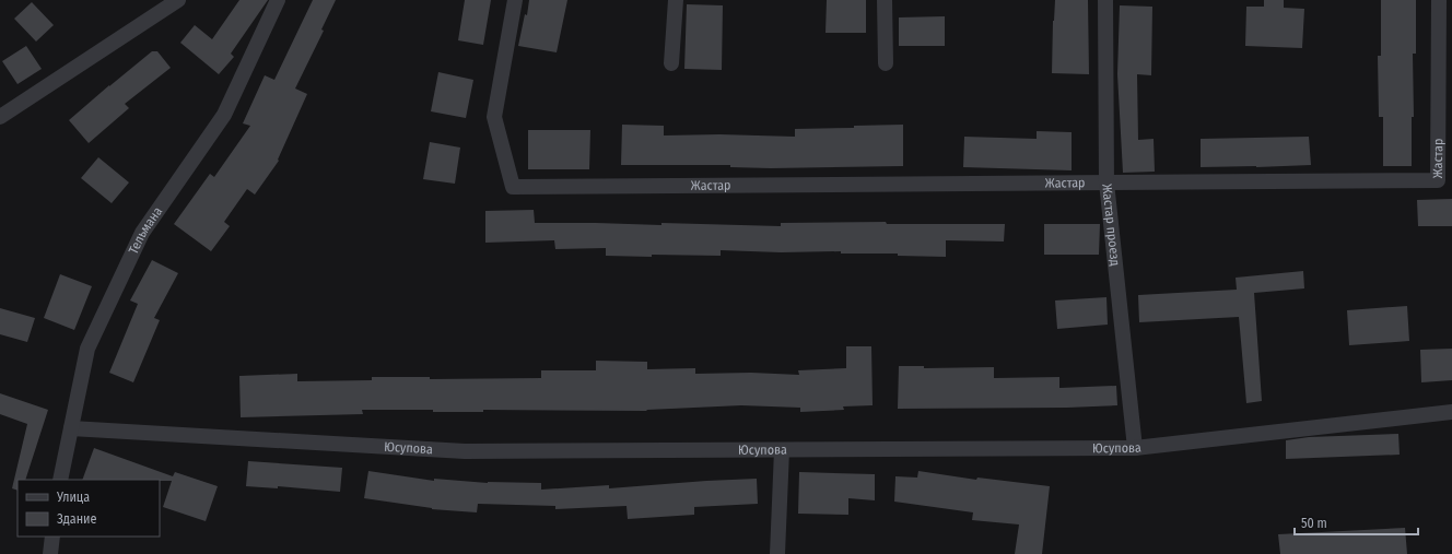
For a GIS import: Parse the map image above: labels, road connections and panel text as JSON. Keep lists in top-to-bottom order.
{
  "streets": {
    "street": [
      "Жастар",
      "Жастар проезд",
      "Тельмана",
      "Юсупова"
    ]
  },
  "crossings": [
    ["Жастар", "Жастар проезд"],
    ["Жастар проезд", "Юсупова"],
    ["Тельмана", "Юсупова"]
  ],
  "legend": ["Улица", "Здание"],
  "scale_bar": "50 m"
}
